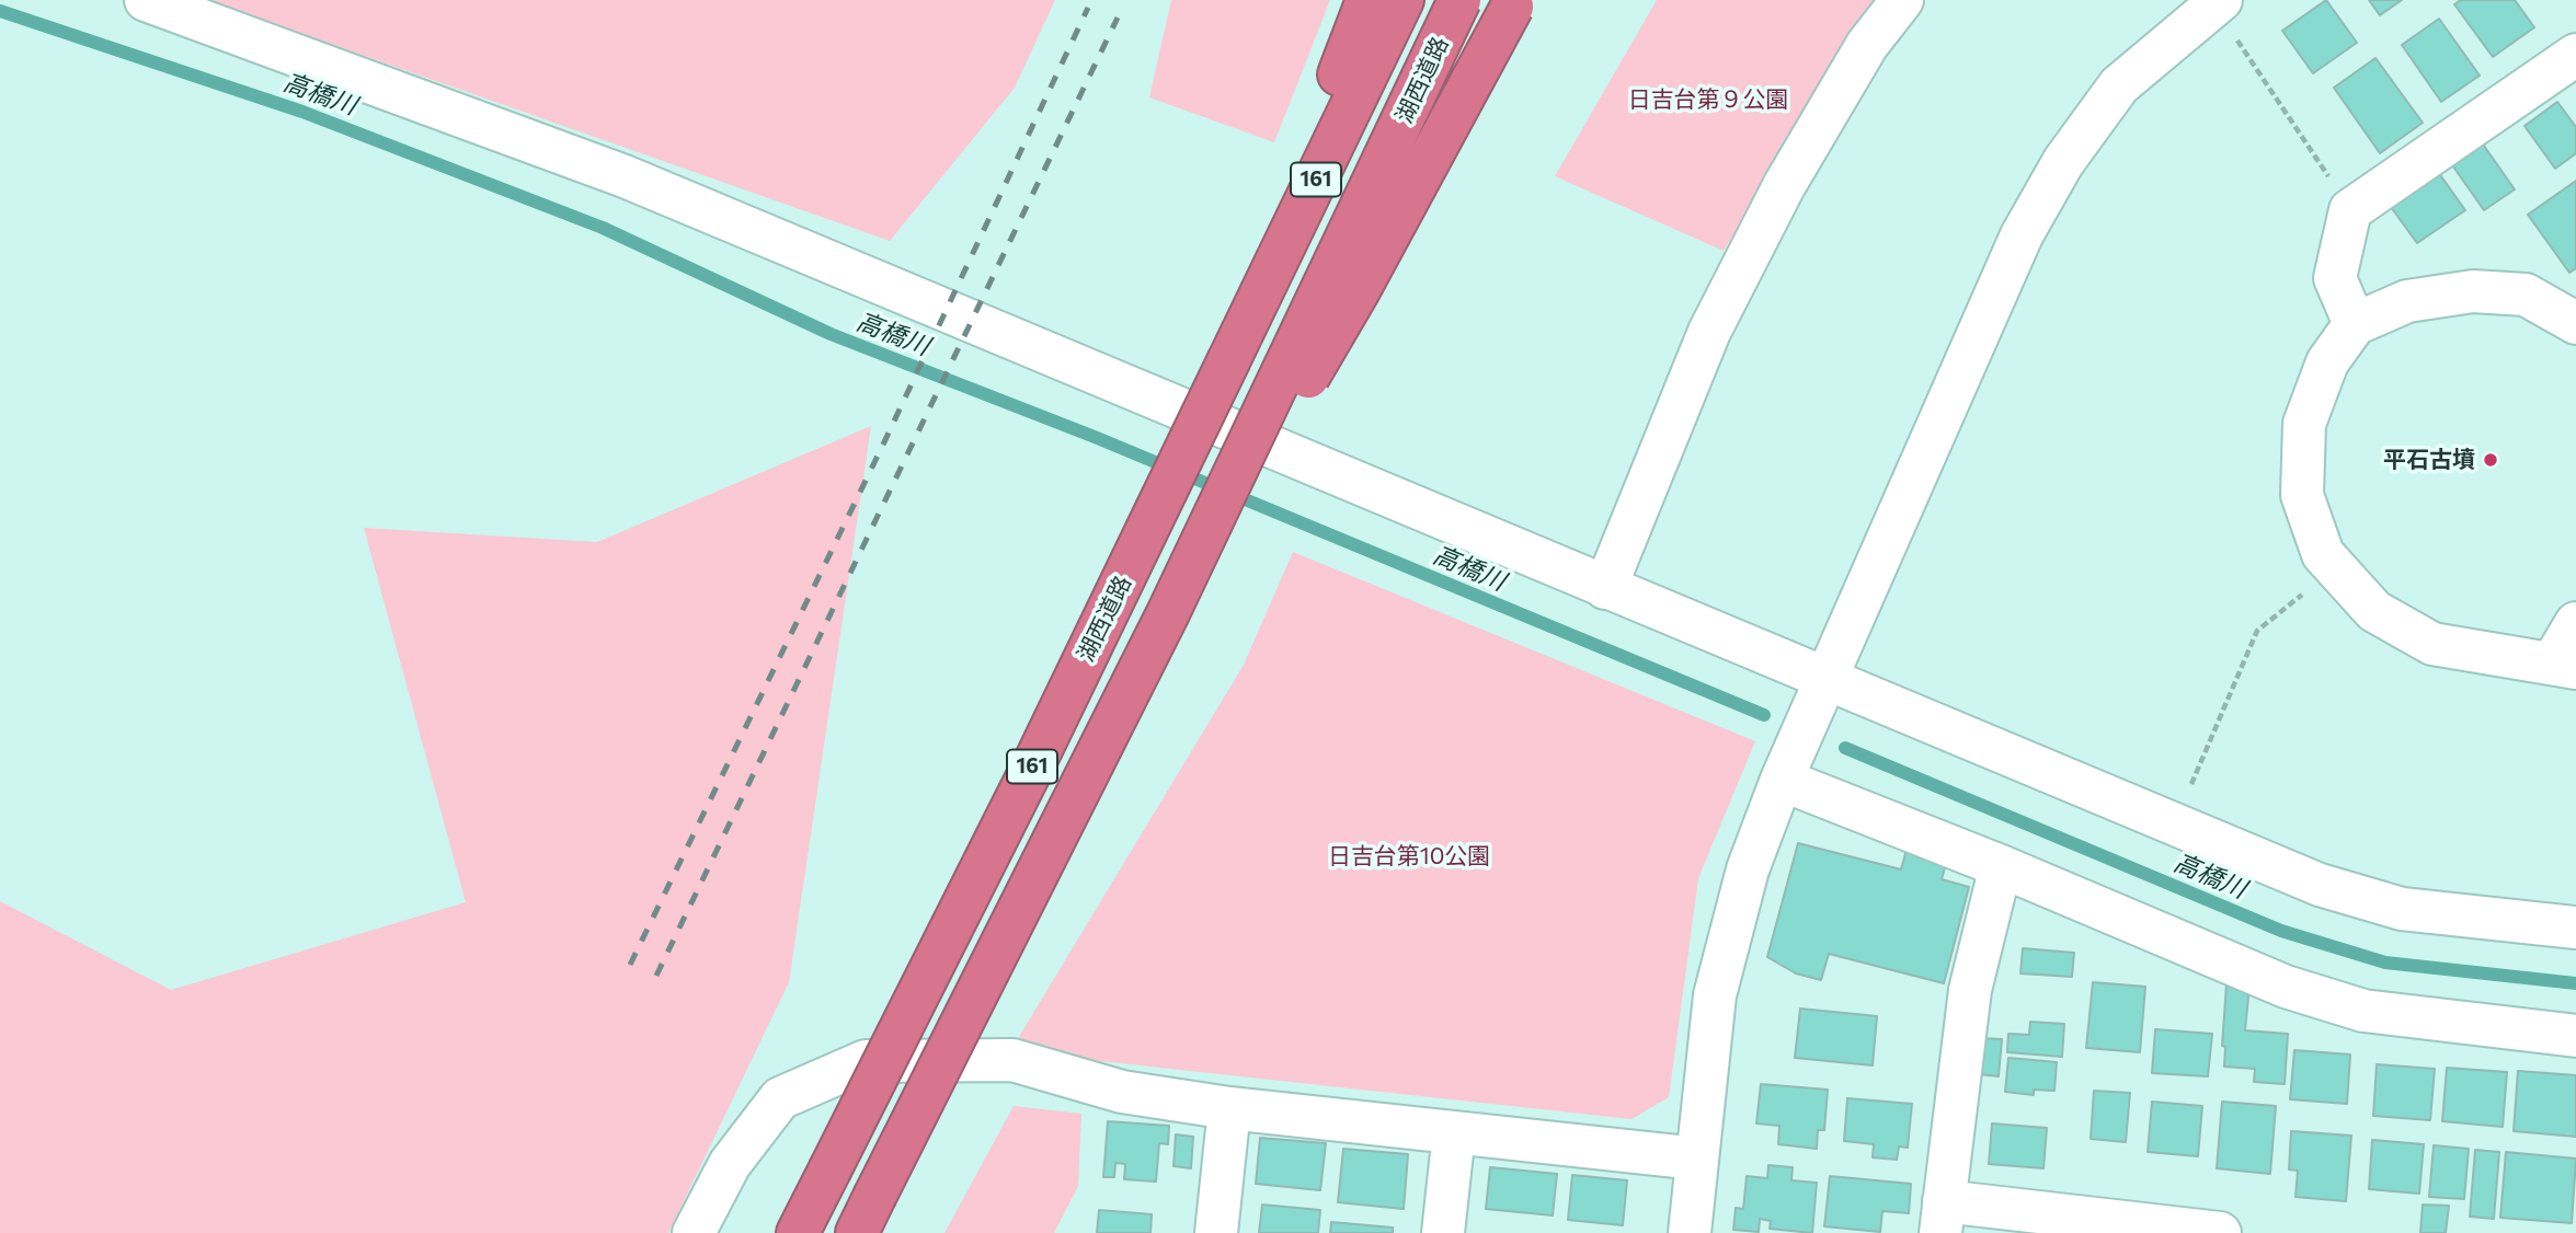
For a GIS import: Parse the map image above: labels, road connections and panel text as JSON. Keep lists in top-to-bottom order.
{
  "streets": {
    "highway": ["湖西道路", "161"]
  },
  "water": ["高橋川"],
  "parks": ["日吉台第９公園", "日吉台第10公園"],
  "places": ["平石古墳"]
}
